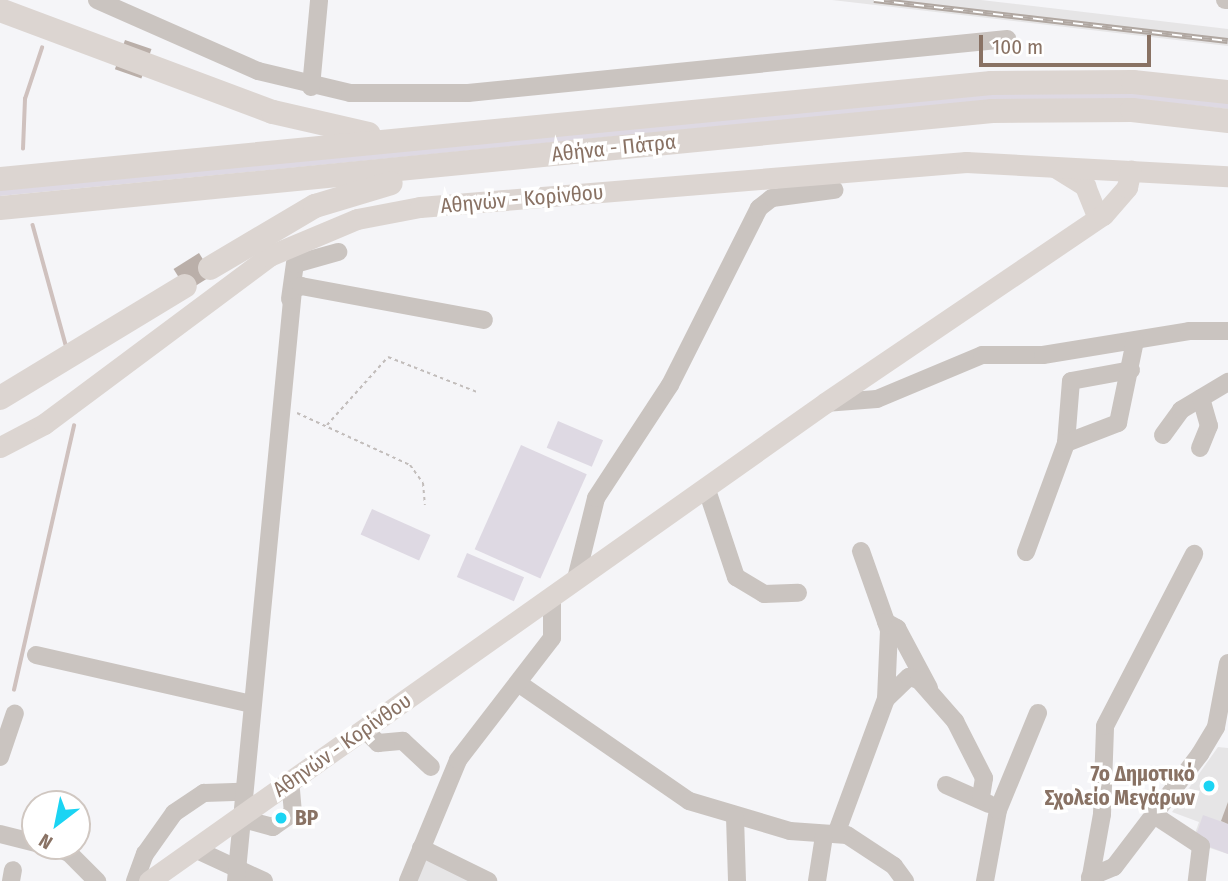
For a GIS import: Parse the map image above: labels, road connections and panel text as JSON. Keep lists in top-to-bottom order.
{
  "streets": {
    "highway": ["Αθήνα - Πάτρα"],
    "main road": ["Αθηνών - Κορίνθου"]
  },
  "places": ["7ο Δημοτικό Σχολείο Μεγάρων", "BP"],
  "scale_bar": "100 m",
  "north": "bottom left"
}
